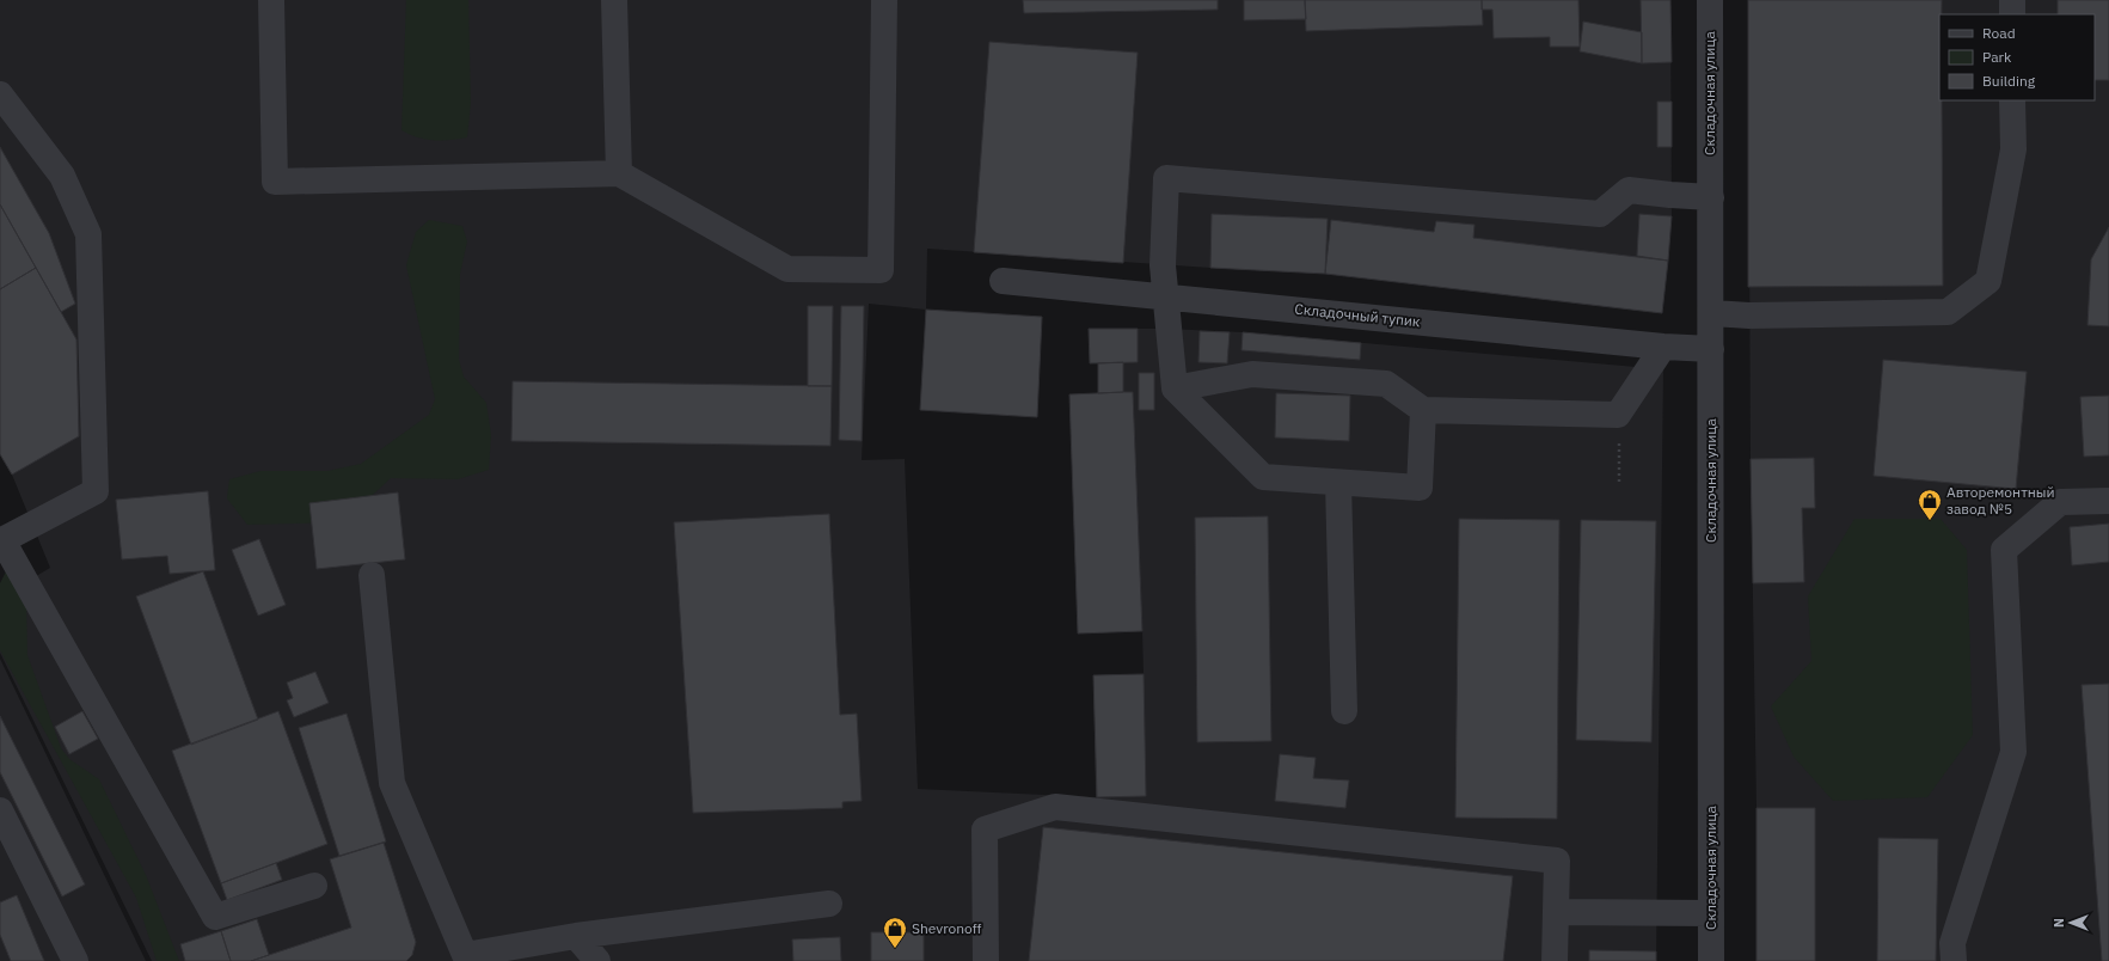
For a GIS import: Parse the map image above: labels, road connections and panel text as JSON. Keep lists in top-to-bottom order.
{
  "streets": {
    "street": ["Складочная улица", "Складочный тупик"]
  },
  "crossings": [
    ["Складочная улица", "Складочный тупик"]
  ],
  "places": {
    "shop": ["Авторемонтный завод №5", "Shevronoff"]
  },
  "legend": ["Road", "Park", "Building"],
  "north": "left"
}
